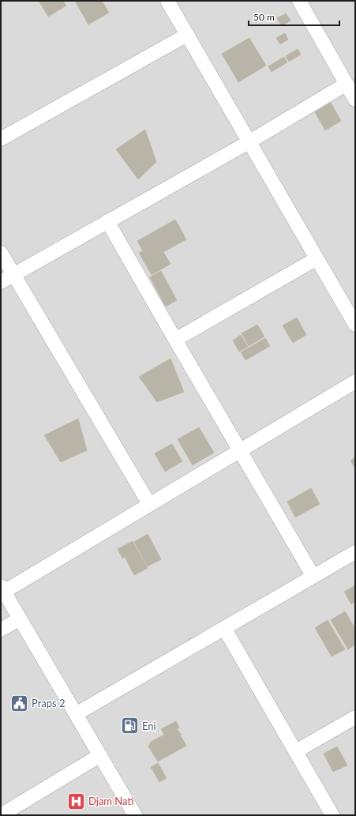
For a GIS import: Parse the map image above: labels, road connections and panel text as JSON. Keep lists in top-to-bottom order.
{
  "places": {
    "public building": ["Praps 2"],
    "fuel station": ["Eni"],
    "hospital": ["Djam Nati"]
  },
  "scale_bar": "50 m"
}
